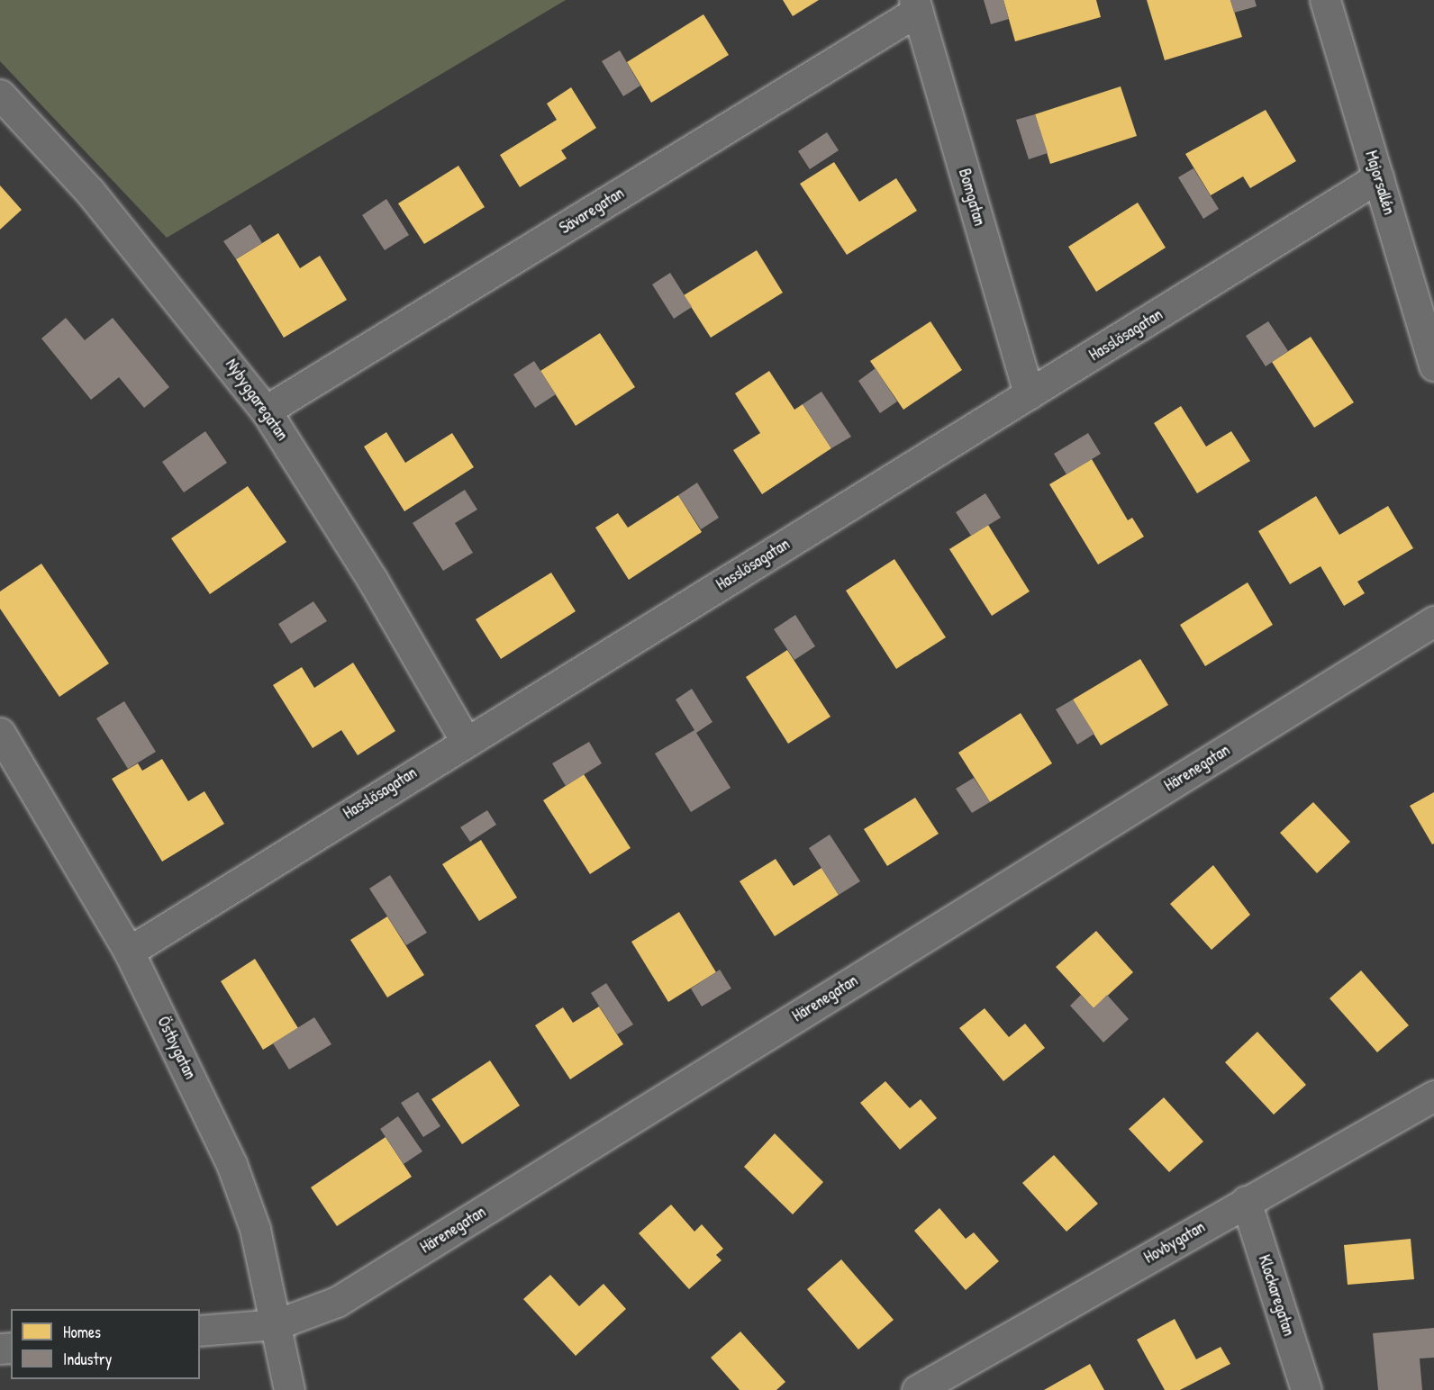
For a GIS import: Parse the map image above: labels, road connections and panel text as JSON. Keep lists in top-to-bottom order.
{
  "streets": {
    "street": [
      "Majorsallén",
      "Bomgatan",
      "Sävaregatan",
      "Hasslösagatan",
      "Nybyggaregatan",
      "Härenegatan",
      "Östbygatan",
      "Hovbygatan",
      "Klockaregatan"
    ]
  },
  "crossings": [
    ["Majorsallén", "Hasslösagatan"],
    ["Bomgatan", "Sävaregatan"],
    ["Bomgatan", "Hasslösagatan"],
    ["Sävaregatan", "Nybyggaregatan"],
    ["Hasslösagatan", "Nybyggaregatan"],
    ["Hasslösagatan", "Östbygatan"],
    ["Härenegatan", "Östbygatan"],
    ["Hovbygatan", "Klockaregatan"]
  ],
  "legend": ["Homes", "Industry"]
}
